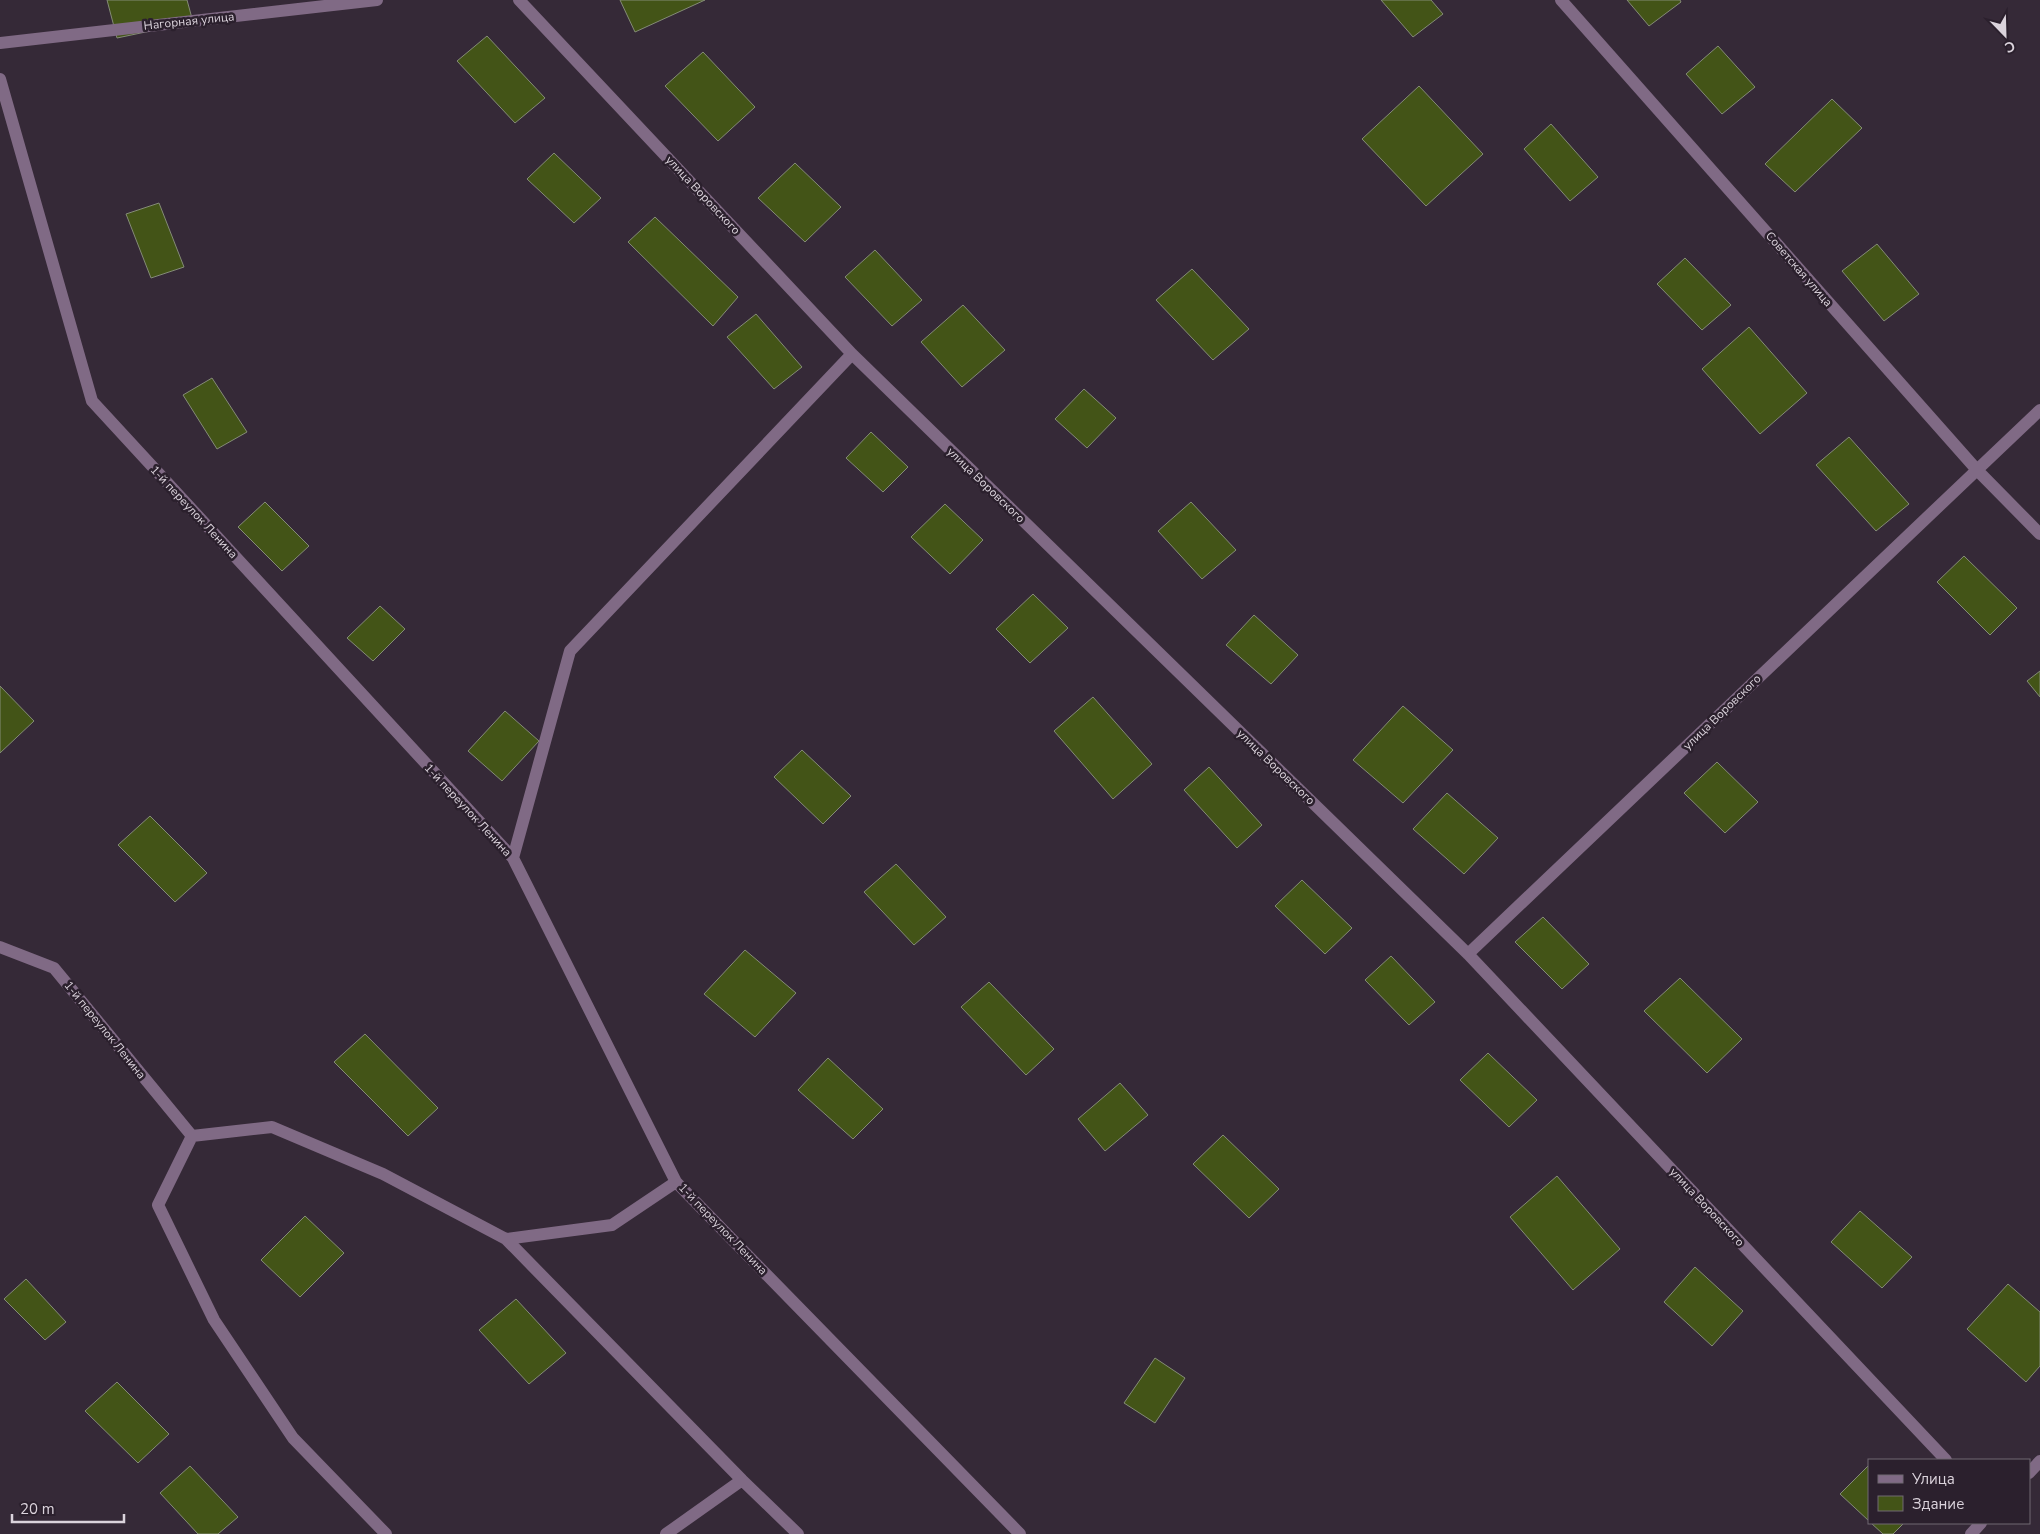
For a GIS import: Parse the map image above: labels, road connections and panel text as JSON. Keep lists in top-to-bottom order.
{
  "streets": {
    "street": [
      "Нагорная улица",
      "улица Воровского",
      "Советская улица",
      "1-й переулок Ленина"
    ]
  },
  "crossings": [
    ["улица Воровского", "Советская улица"]
  ],
  "legend": ["Улица", "Здание"],
  "scale_bar": "20 m",
  "north": "bottom right"
}
